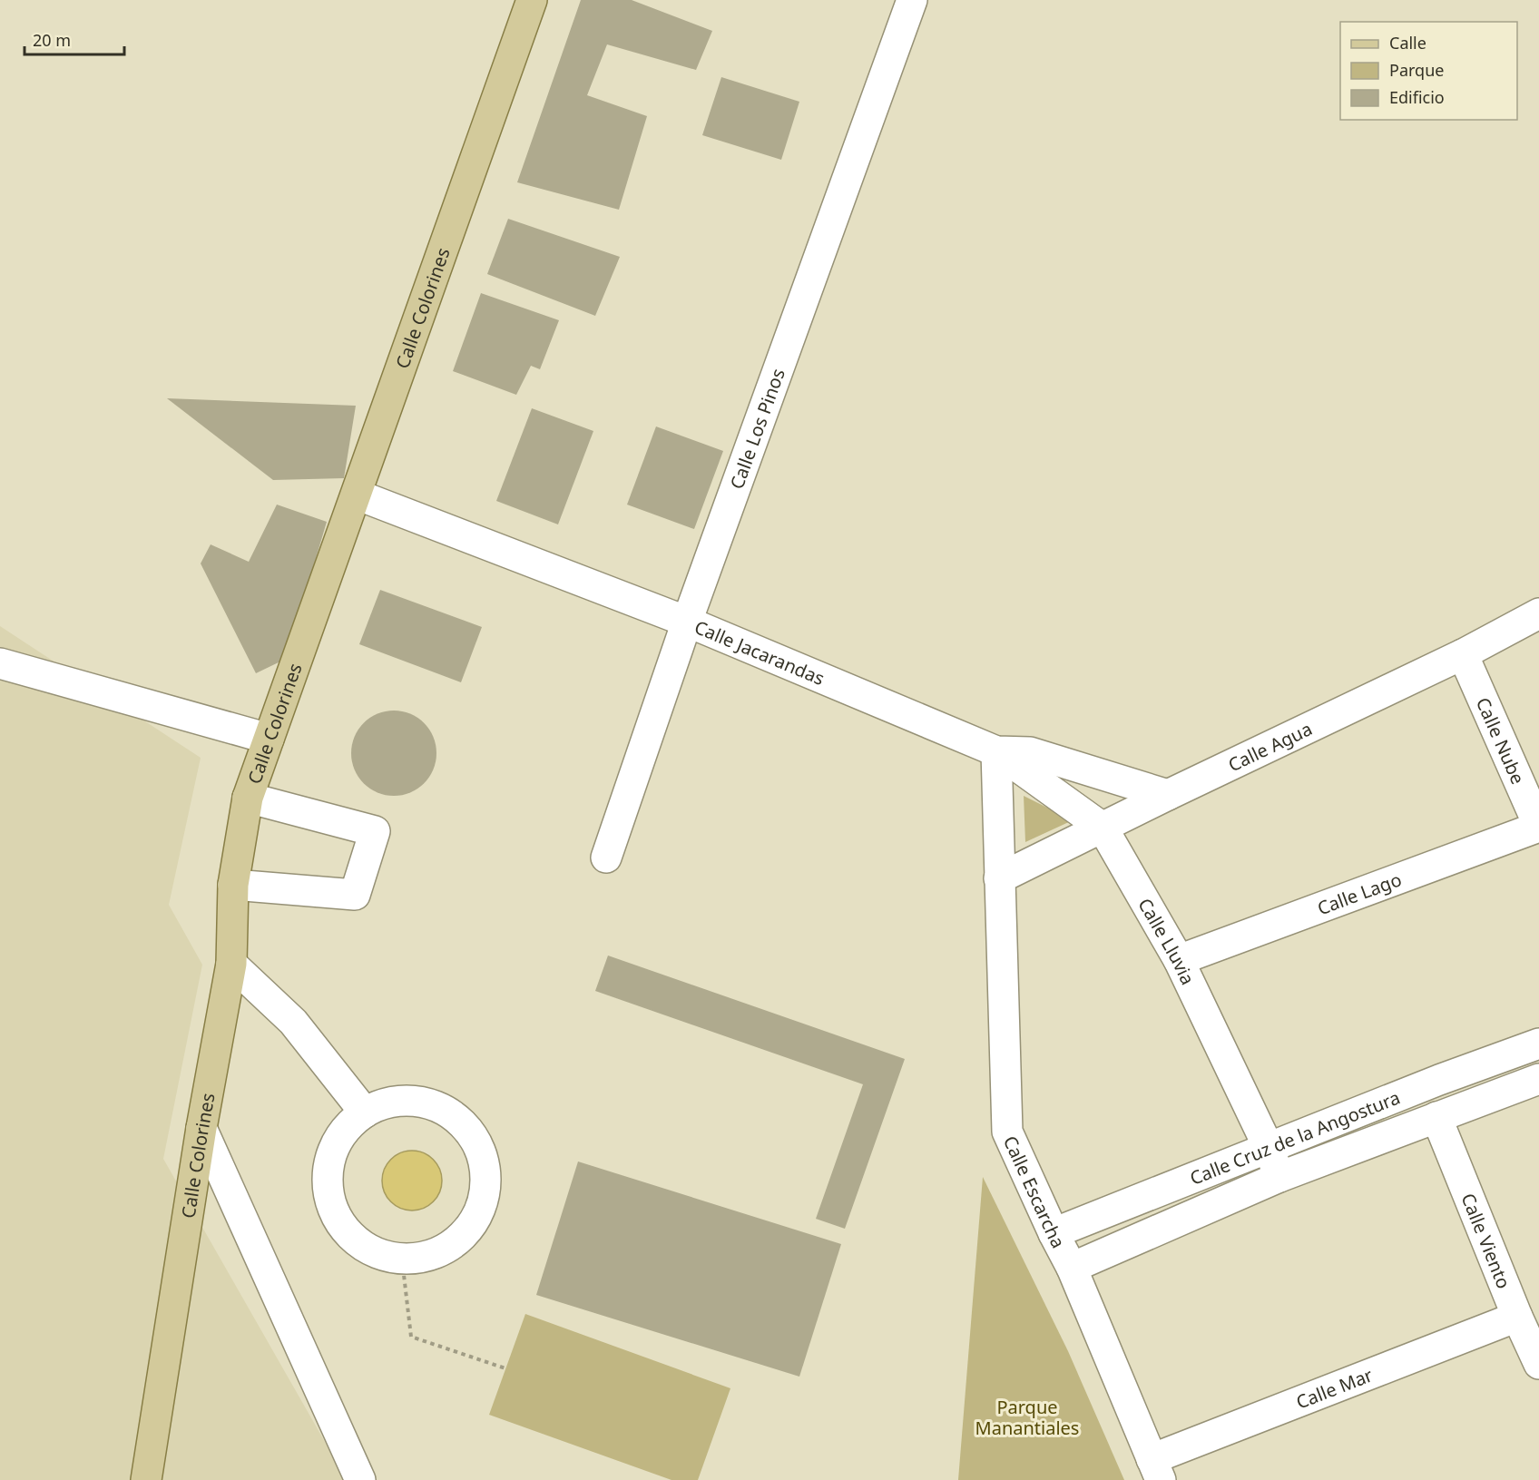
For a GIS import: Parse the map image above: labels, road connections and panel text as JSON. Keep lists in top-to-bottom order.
{
  "streets": {
    "main road": ["Calle Colorines"],
    "street": [
      "Calle Los Pinos",
      "Calle Jacarandas",
      "Calle Nube",
      "Calle Agua",
      "Calle Lago",
      "Calle Lluvia",
      "Calle Cruz de la Angostura",
      "Calle Escarcha",
      "Calle Viento",
      "Calle Mar"
    ]
  },
  "crossings": [
    ["Calle Colorines", "Calle Jacarandas"],
    ["Calle Los Pinos", "Calle Jacarandas"],
    ["Calle Jacarandas", "Calle Agua"],
    ["Calle Jacarandas", "Calle Lluvia"],
    ["Calle Jacarandas", "Calle Escarcha"],
    ["Calle Nube", "Calle Agua"],
    ["Calle Nube", "Calle Lago"],
    ["Calle Agua", "Calle Lluvia"],
    ["Calle Agua", "Calle Escarcha"],
    ["Calle Lago", "Calle Lluvia"],
    ["Calle Lluvia", "Calle Cruz de la Angostura"],
    ["Calle Lluvia", "Calle Escarcha"],
    ["Calle Cruz de la Angostura", "Calle Escarcha"],
    ["Calle Cruz de la Angostura", "Calle Viento"],
    ["Calle Escarcha", "Calle Mar"],
    ["Calle Viento", "Calle Mar"]
  ],
  "parks": ["Parque Manantiales"],
  "legend": ["Calle", "Parque", "Edificio"],
  "scale_bar": "20 m"
}
